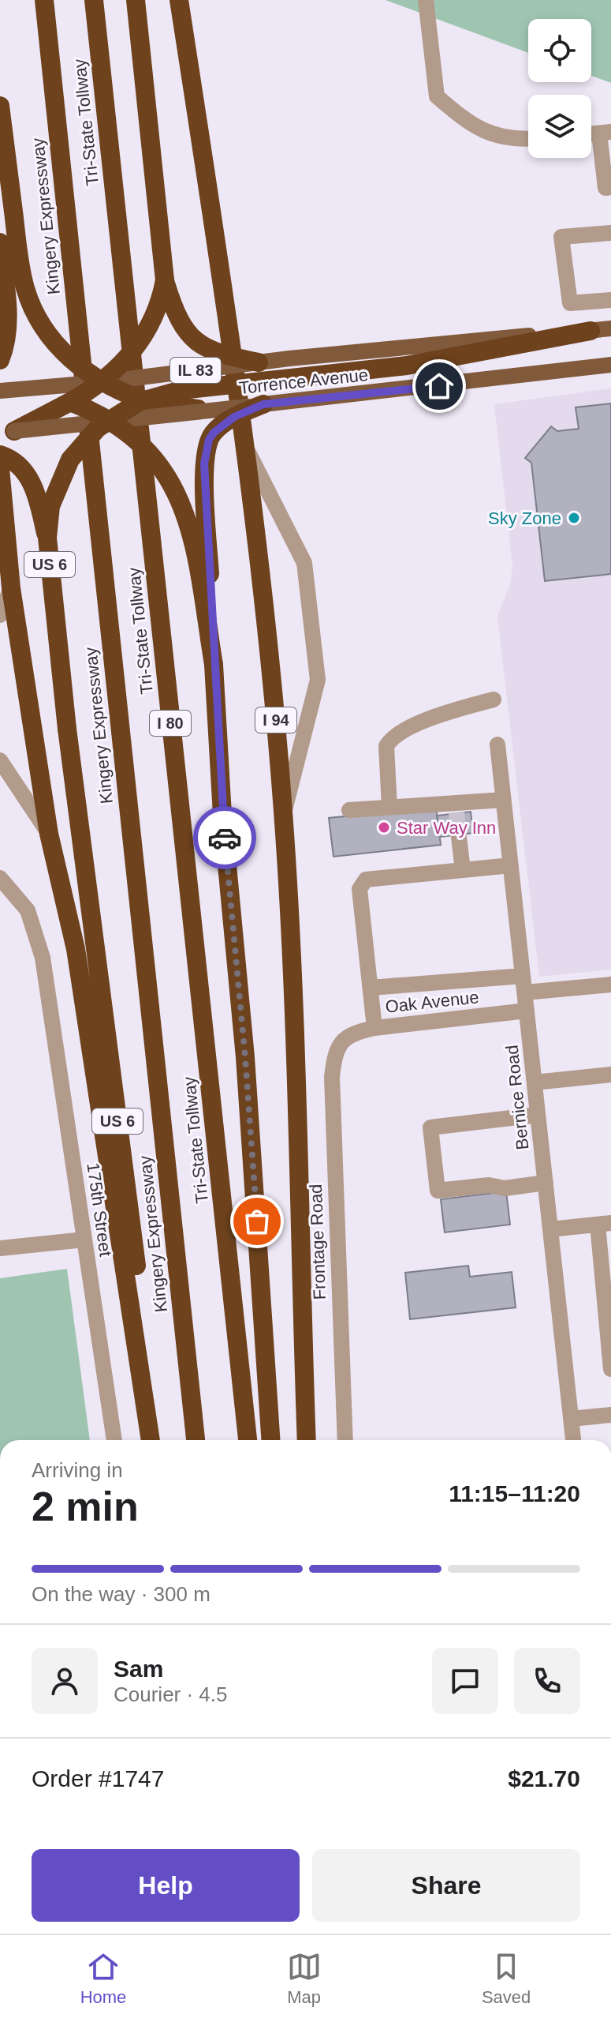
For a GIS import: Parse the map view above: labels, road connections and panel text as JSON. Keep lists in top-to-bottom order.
{
  "streets": {
    "highway": [
      "Tri-State Tollway",
      "Kingery Expressway",
      "US 6",
      "I 94",
      "I 80"
    ],
    "main road": ["IL 83", "Torrence Avenue"],
    "street": [
      "Oak Avenue",
      "Bernice Road",
      "175th Street",
      "Frontage Road"
    ]
  },
  "crossings": [
    ["Torrence Avenue", "US 6"],
    ["Oak Avenue", "Bernice Road"],
    ["Oak Avenue", "Frontage Road"]
  ],
  "places": ["Sky Zone", "Star Way Inn"],
  "page": {
    "heading": ["2 min", "Arriving in", "11:15–11:20"],
    "panel": [
      "Sam",
      "Courier · 4.5",
      "Order #1747",
      "$21.70"
    ],
    "bar": "On the way · 300 m",
    "buttons": ["Help", "Share"],
    "tabs": ["Home", "Map", "Saved"]
  }
}
